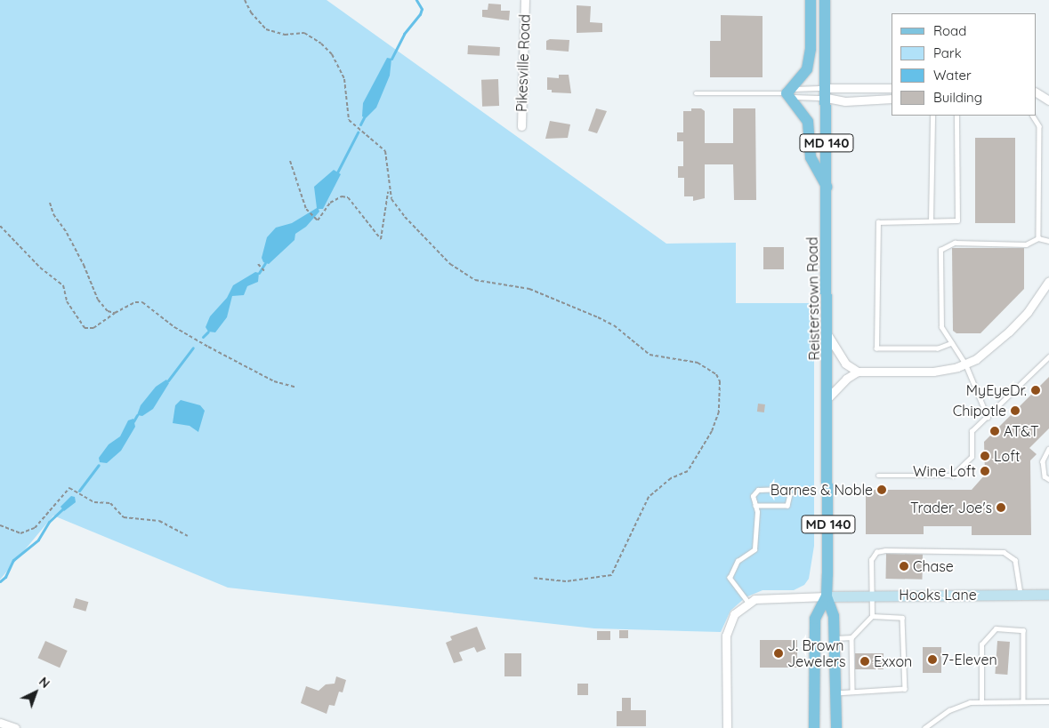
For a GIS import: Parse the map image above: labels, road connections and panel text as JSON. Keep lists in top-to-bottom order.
{
  "streets": {
    "main road": ["MD 140", "Reisterstown Road"],
    "street": ["Pikesville Road", "Hooks Lane"]
  },
  "crossings": [
    ["Reisterstown Road", "Hooks Lane"]
  ],
  "places": [
    "MyEyeDr.",
    "Chipotle",
    "AT&T",
    "Loft",
    "Wine Loft",
    "Barnes & Noble",
    "Trader Joe's",
    "Chase",
    "J. Brown Jewelers",
    "7-Eleven",
    "Exxon"
  ],
  "legend": [
    "Road",
    "Park",
    "Water",
    "Building"
  ],
  "north": "top right"
}
